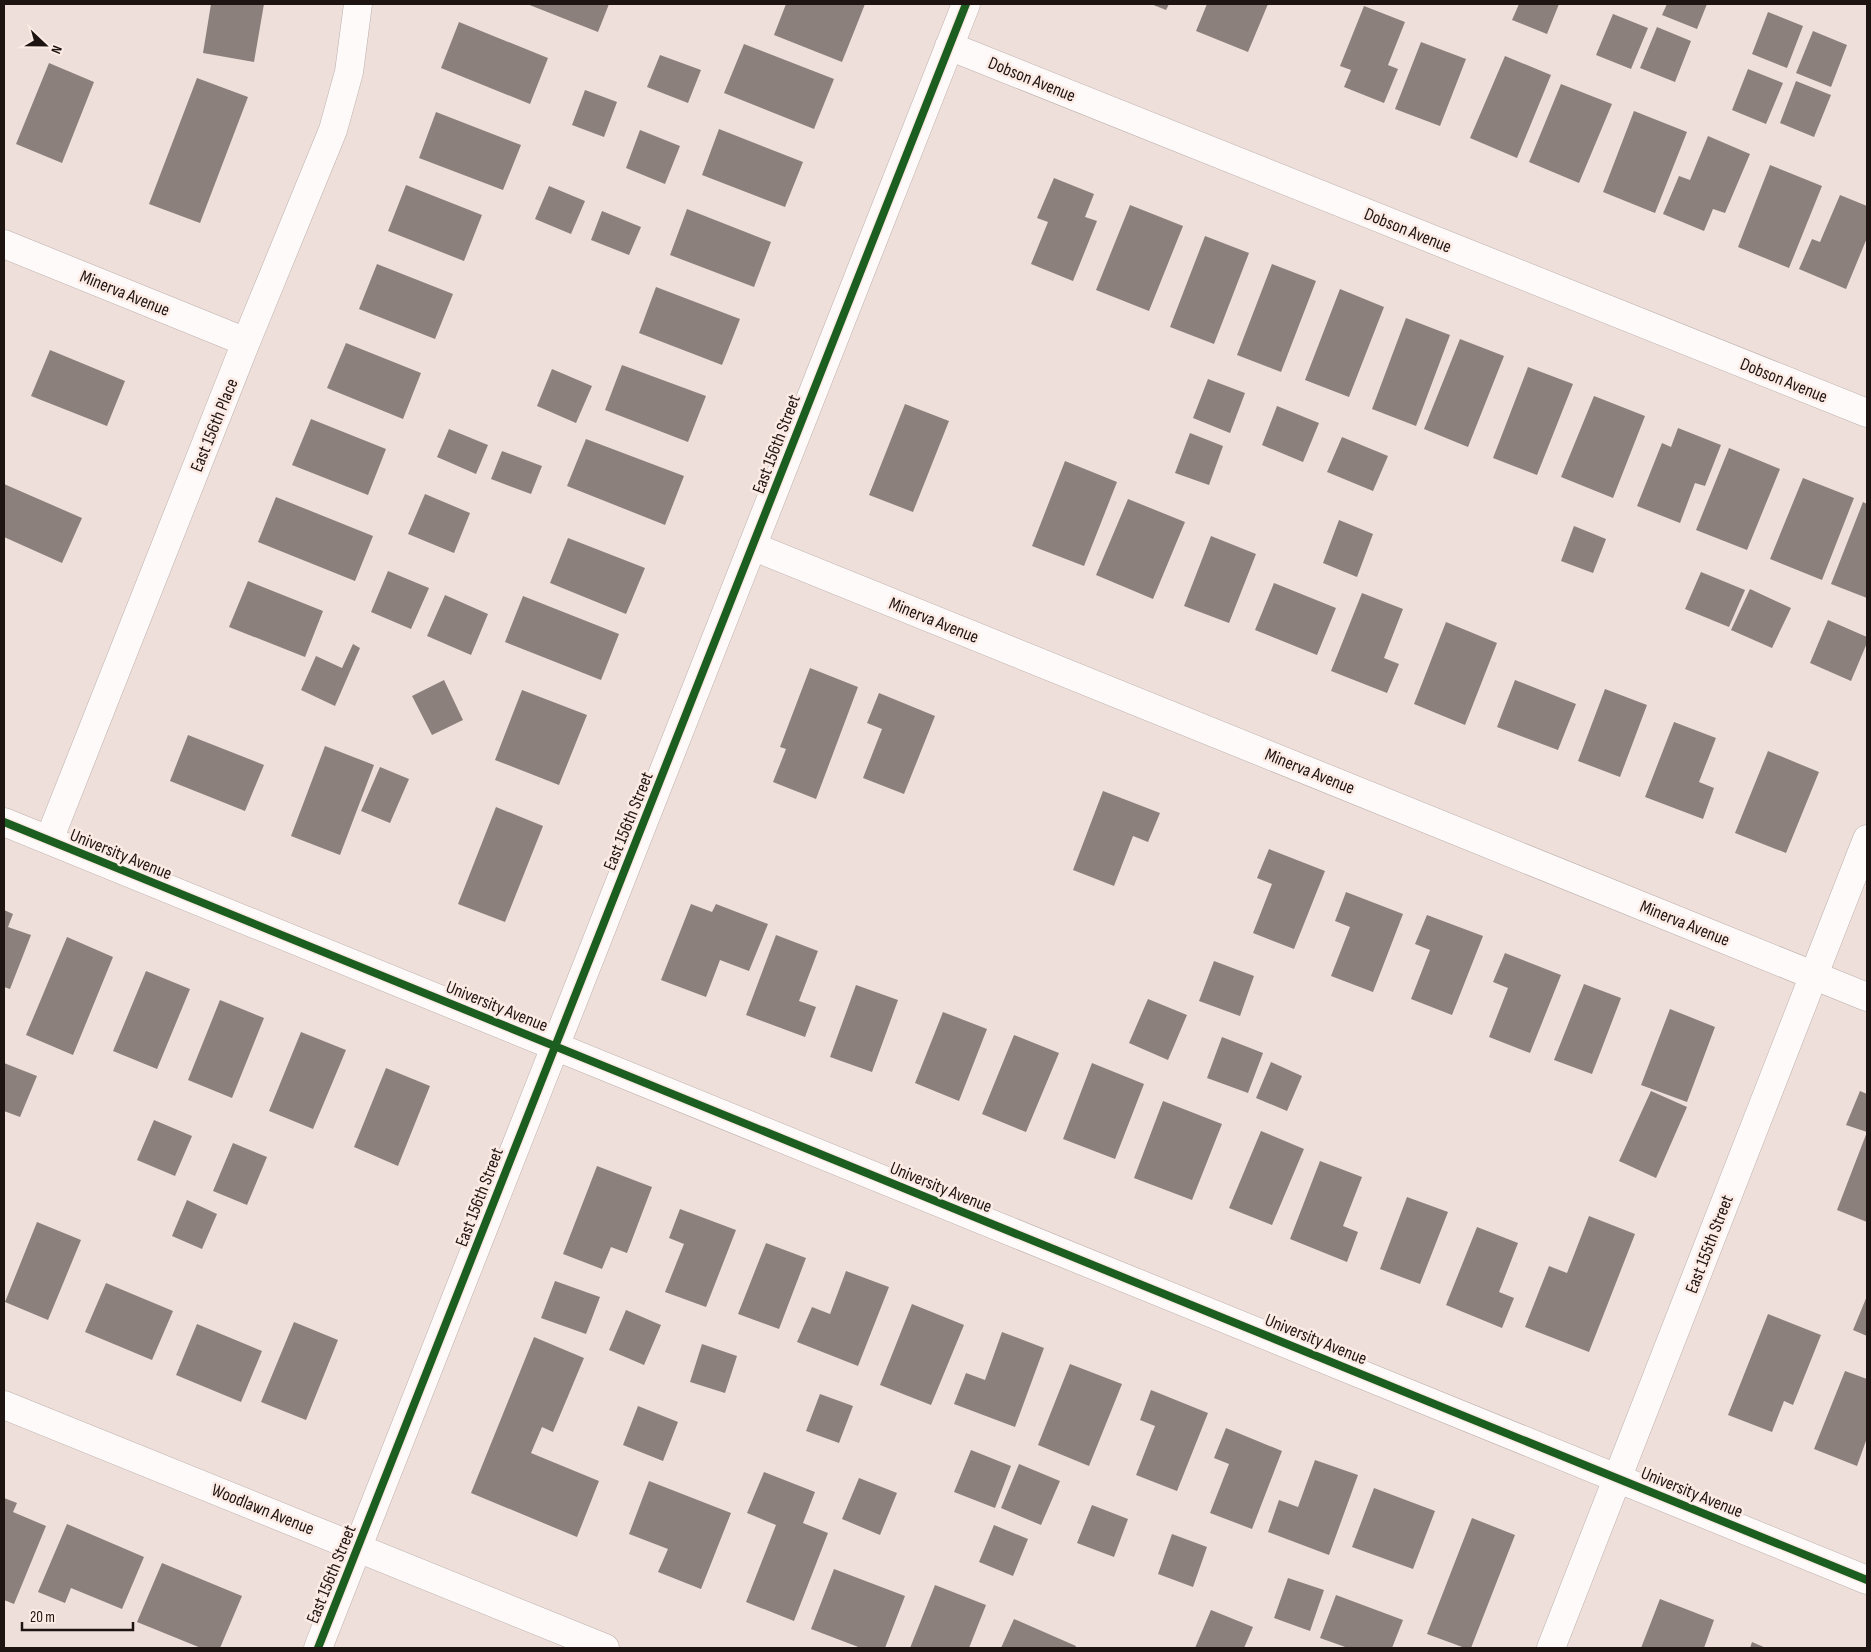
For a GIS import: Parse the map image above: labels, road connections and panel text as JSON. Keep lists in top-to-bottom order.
{
  "streets": {
    "street": [
      "Dobson Avenue",
      "Minerva Avenue",
      "East 156th Place",
      "East 156th Street",
      "University Avenue",
      "East 155th Street",
      "Woodlawn Avenue"
    ]
  },
  "crossings": [
    ["Dobson Avenue", "East 156th Street"],
    ["Minerva Avenue", "East 156th Place"],
    ["Minerva Avenue", "East 156th Street"],
    ["Minerva Avenue", "East 155th Street"],
    ["East 156th Place", "University Avenue"],
    ["East 156th Street", "University Avenue"],
    ["East 156th Street", "Woodlawn Avenue"],
    ["University Avenue", "East 155th Street"]
  ],
  "scale_bar": "20 m",
  "north": "right"
}
